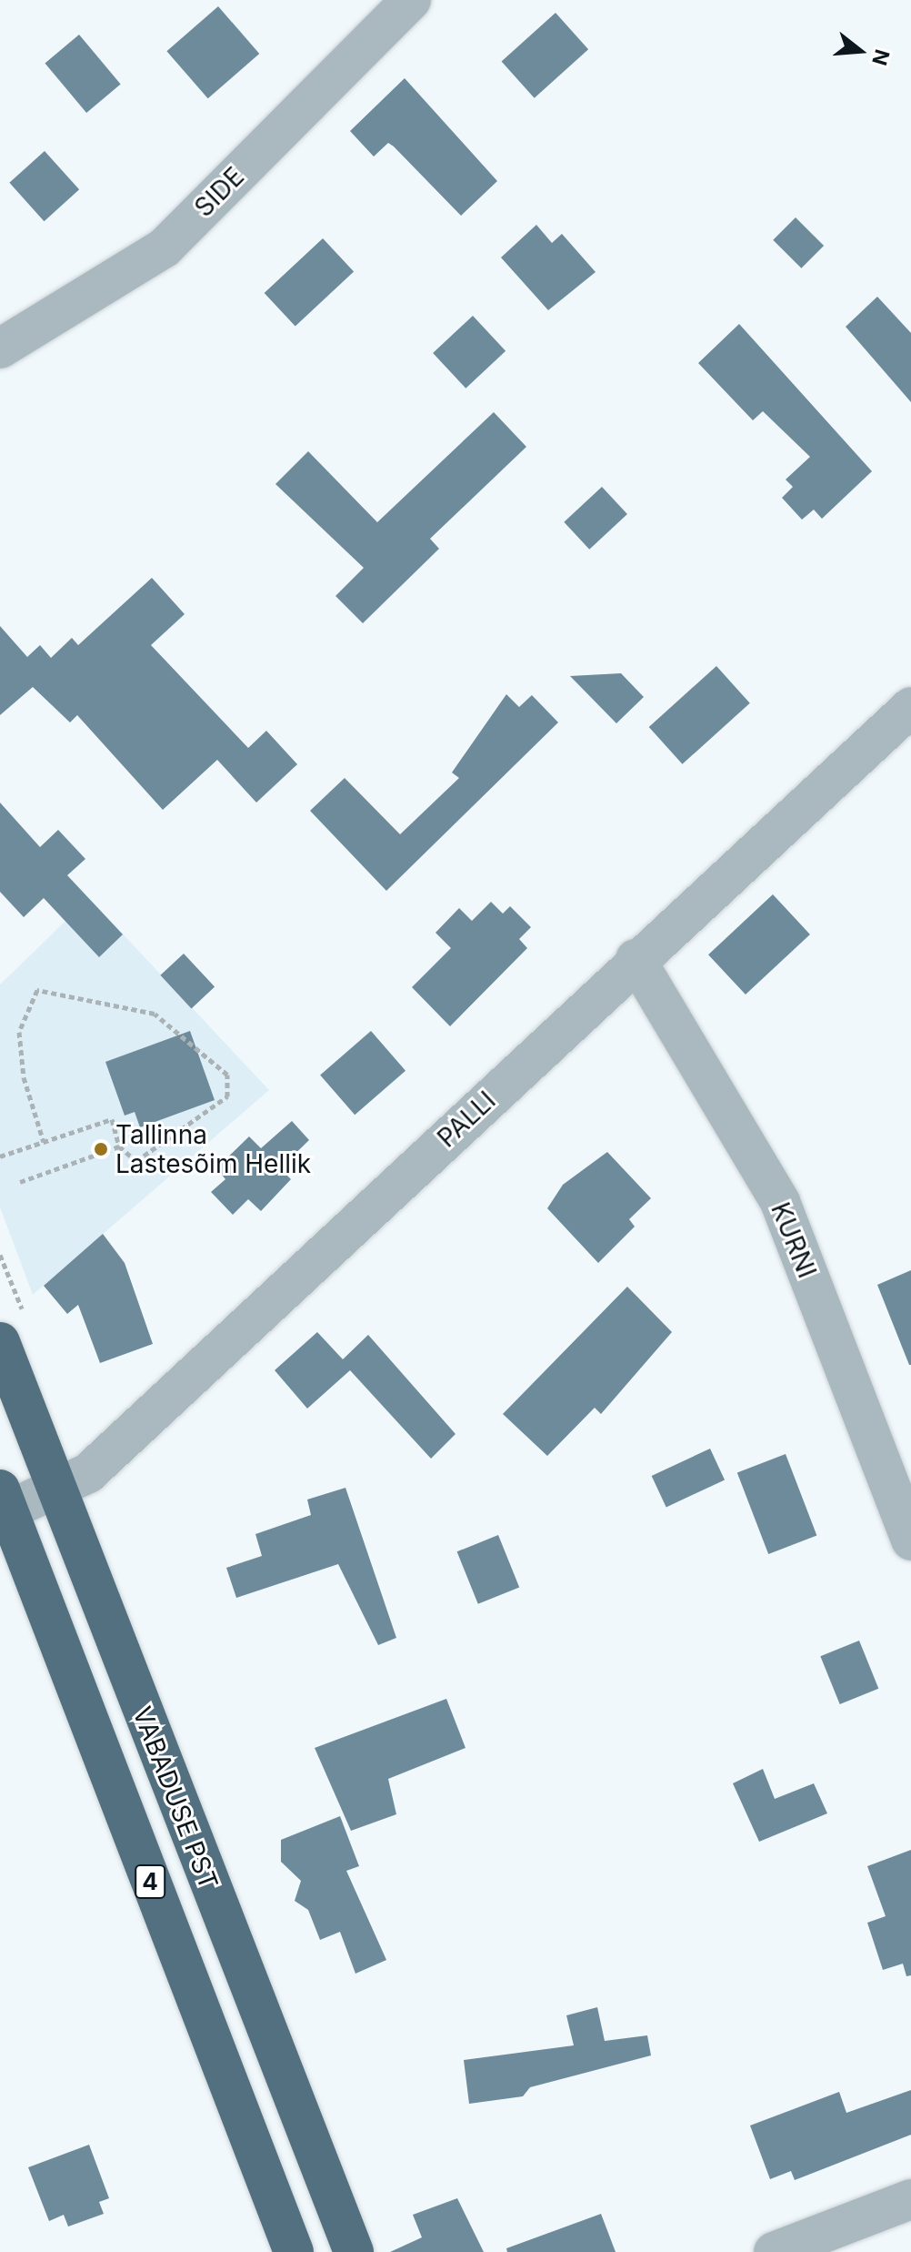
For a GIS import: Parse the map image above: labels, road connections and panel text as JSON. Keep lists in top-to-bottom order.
{
  "streets": {
    "highway": ["VABADUSE PST", "4"],
    "street": ["SIDE", "PALLI", "KURNI"]
  },
  "crossings": [
    ["PALLI", "KURNI"],
    ["PALLI", "VABADUSE PST"]
  ],
  "places": ["Tallinna Lastesõim Hellik"],
  "north": "right"
}
